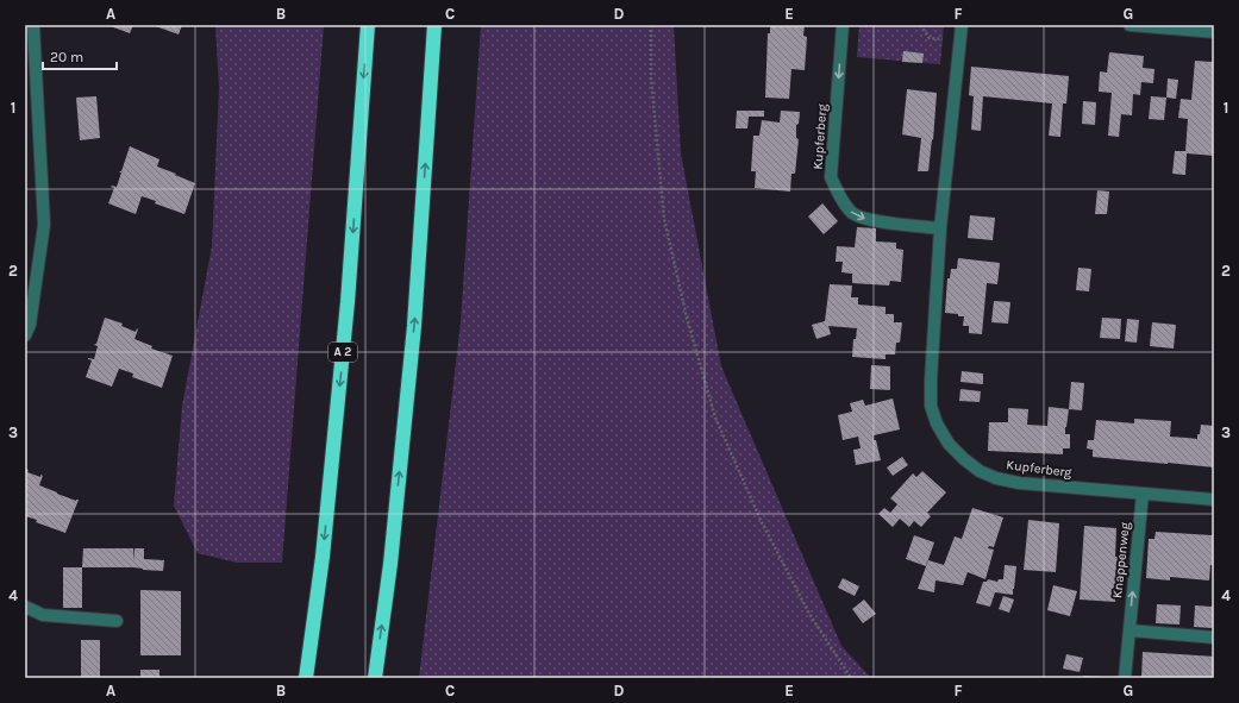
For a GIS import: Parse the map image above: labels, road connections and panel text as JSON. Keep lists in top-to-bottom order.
{
  "streets": {
    "highway": ["A 2"],
    "street": ["Kupferberg", "Knappenweg"]
  },
  "crossings": [
    ["Kupferberg", "Knappenweg"]
  ],
  "one_way": ["Knappenweg"],
  "scale_bar": "20 m",
  "grid": {
    "columns": [
      "A",
      "B",
      "C",
      "D",
      "E",
      "F",
      "G"
    ],
    "rows": [
      "1",
      "2",
      "3",
      "4"
    ]
  }
}
